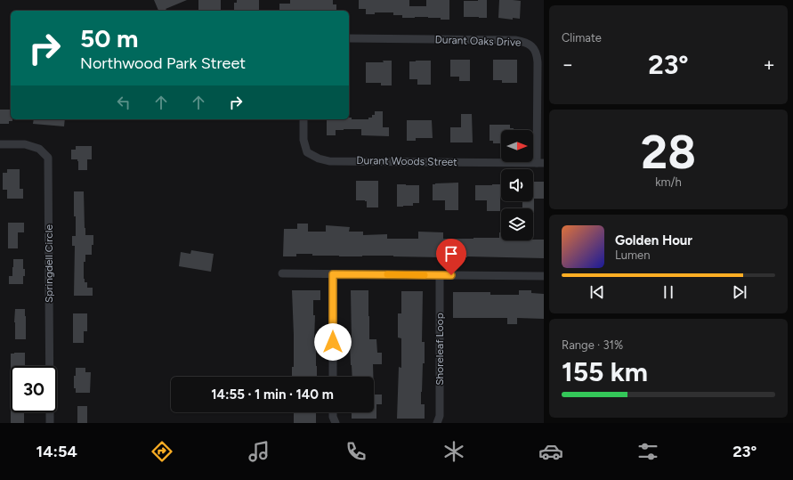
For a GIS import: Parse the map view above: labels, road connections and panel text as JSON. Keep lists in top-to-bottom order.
{
  "streets": {
    "street": [
      "Durant Oaks Drive",
      "Durant Woods Street",
      "Springdell Circle",
      "Shoreleaf Loop"
    ]
  },
  "crossings": [
    ["Durant Oaks Drive", "Durant Woods Street"]
  ],
  "north": "right",
  "page": {
    "tile": [
      "Climate",
      ["28", "km/h"],
      ["Range · 31%", "155 km"]
    ],
    "turn": ["50 m", "Northwood Park Street"],
    "heat": ["−", "23°", "+"],
    "song": ["Golden Hour", "Lumen"],
    "limit": "30",
    "trip": "14:55 · 1 min · 140 m",
    "tabs": ["14:54", "23°"]
  }
}
